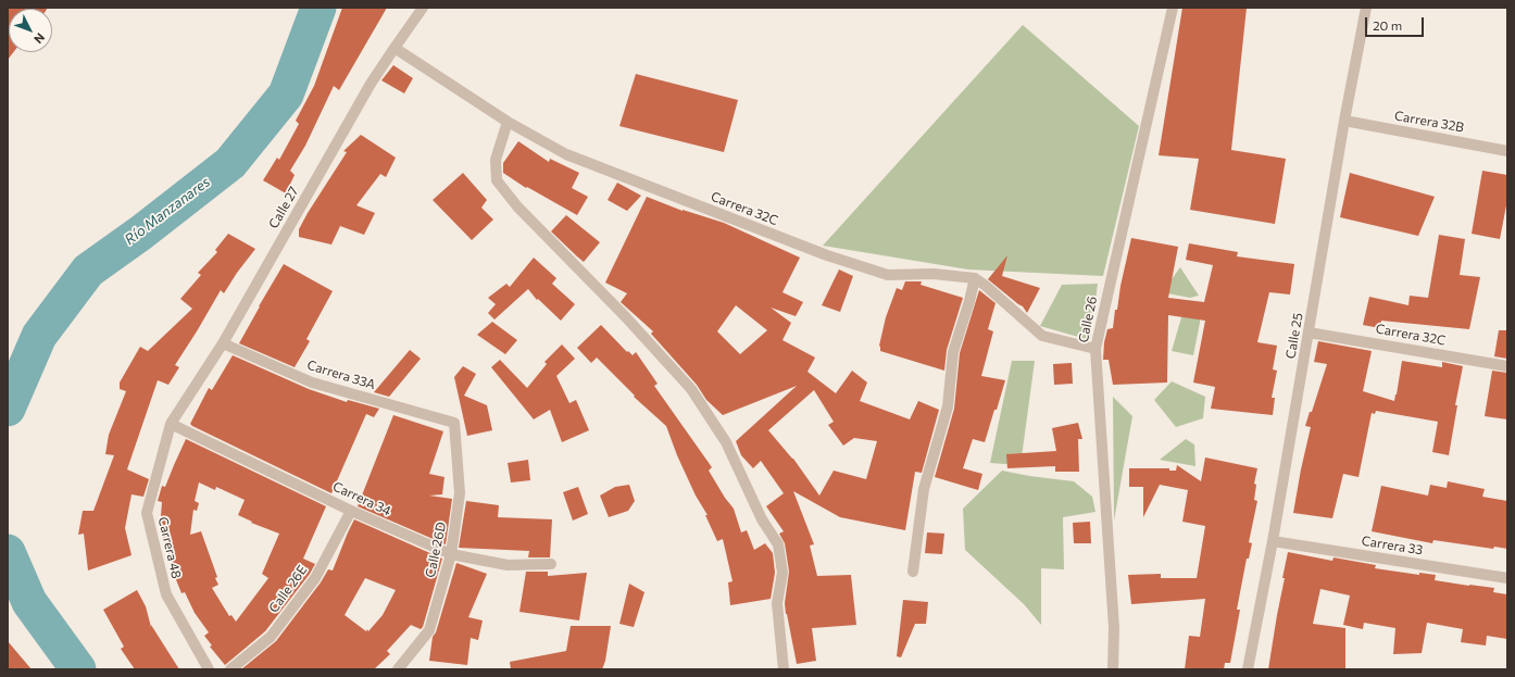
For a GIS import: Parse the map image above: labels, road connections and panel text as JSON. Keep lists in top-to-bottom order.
{
  "streets": {
    "street": [
      "Carrera 32B",
      "Calle 27",
      "Carrera 32C",
      "Calle 26",
      "Calle 25",
      "Carrera 33A",
      "Carrera 34",
      "Carrera 33",
      "Carrera 48",
      "Calle 26D",
      "Calle 26E"
    ]
  },
  "crossings": [
    ["Carrera 32B", "Calle 25"],
    ["Calle 27", "Carrera 32C"],
    ["Calle 27", "Carrera 33A"],
    ["Calle 27", "Carrera 34"],
    ["Calle 27", "Carrera 48"],
    ["Carrera 32C", "Calle 25"],
    ["Calle 25", "Carrera 33"],
    ["Carrera 33A", "Calle 26D"],
    ["Carrera 34", "Carrera 48"],
    ["Carrera 34", "Calle 26D"],
    ["Carrera 34", "Calle 26E"]
  ],
  "water": ["Río Manzanares"],
  "scale_bar": "20 m",
  "north": "bottom right"
}
